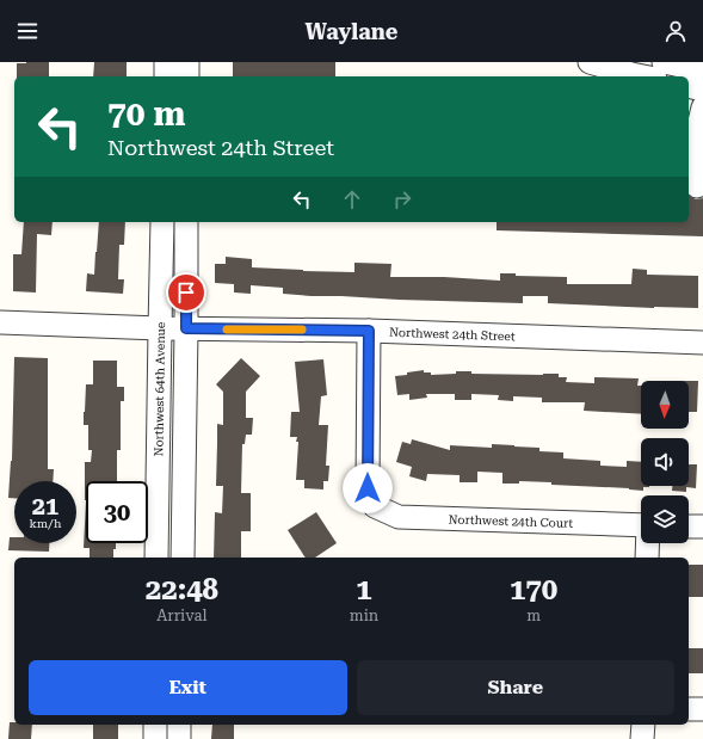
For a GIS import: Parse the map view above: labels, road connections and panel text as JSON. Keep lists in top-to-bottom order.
{
  "streets": {
    "street": ["Northwest 24th Street", "Northwest 64th Avenue", "Northwest 24th Court"]
  },
  "crossings": [
    ["Northwest 24th Street", "Northwest 64th Avenue"],
    ["Northwest 24th Street", "Northwest 24th Court"]
  ],
  "north": "bottom",
  "page": {
    "header": "Waylane",
    "turn": ["70 m", "Northwest 24th Street"],
    "speed": "21 km/h",
    "limit": "30",
    "eta": [
      "22:48",
      "Arrival",
      "1",
      "min",
      "170",
      "m"
    ],
    "buttons": ["Exit", "Share"]
  }
}
